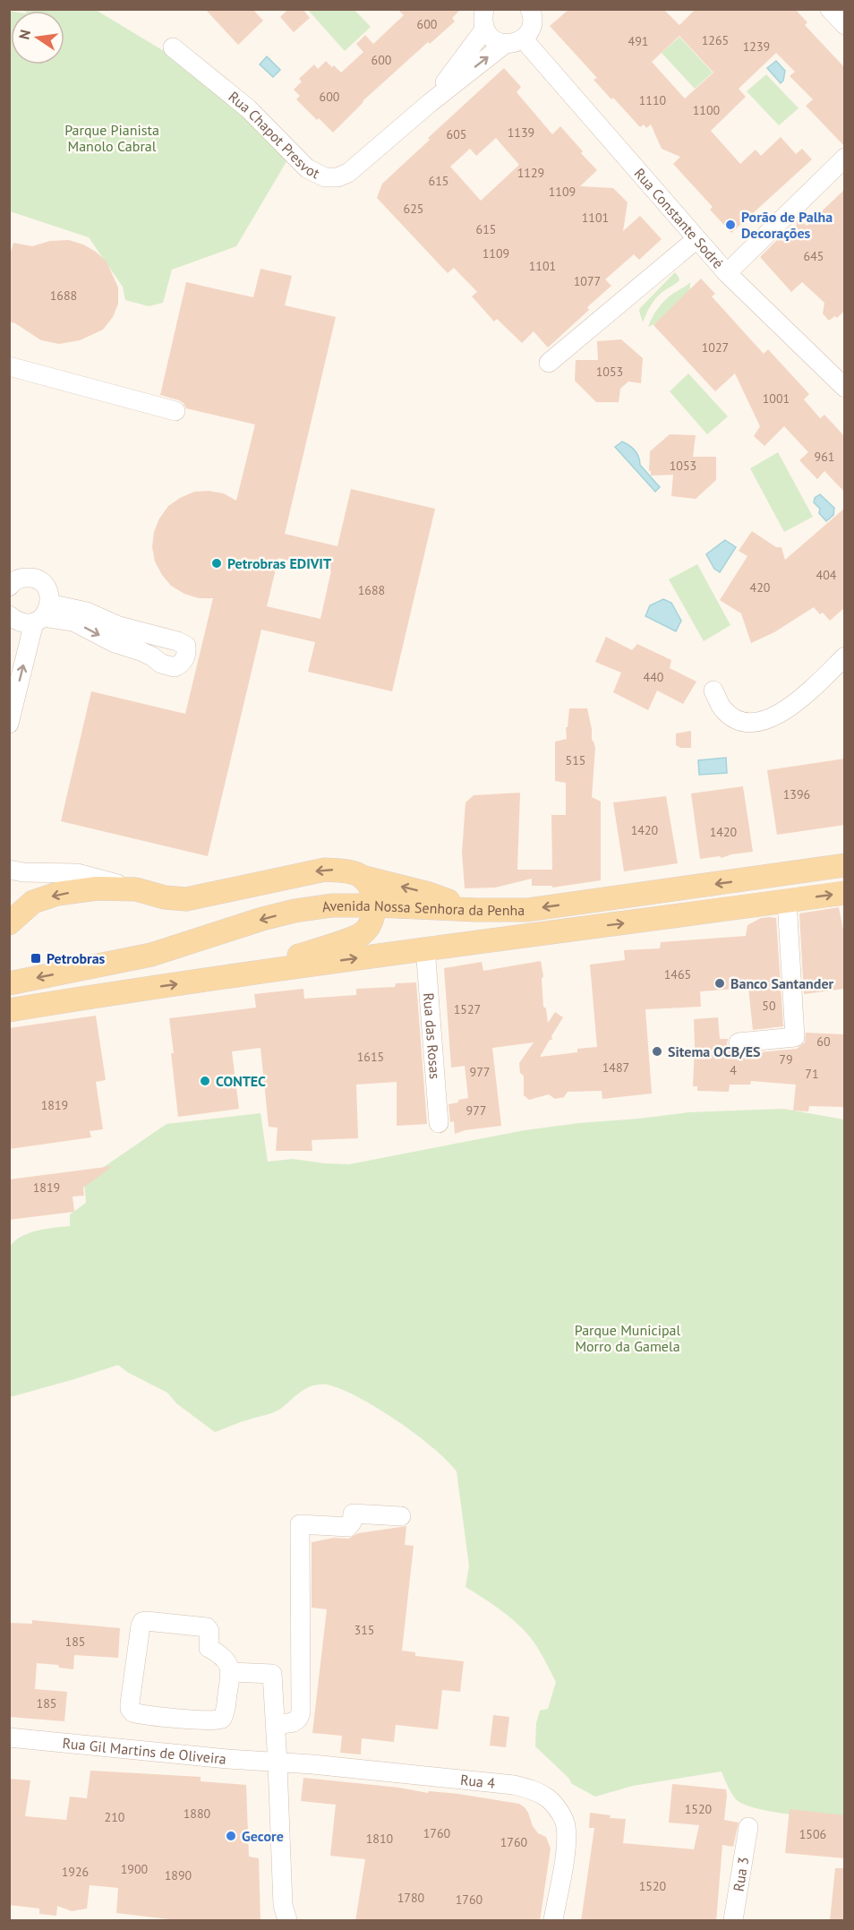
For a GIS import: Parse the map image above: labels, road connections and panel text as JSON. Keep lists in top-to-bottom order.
{
  "streets": {
    "main road": ["Avenida Nossa Senhora da Penha"],
    "street": [
      "Rua Chapot Presvot",
      "Rua Constante Sodré",
      "Rua das Rosas",
      "Rua Gil Martins de Oliveira",
      "Rua 4",
      "Rua 3"
    ]
  },
  "crossings": [
    ["Rua Chapot Presvot", "Rua Constante Sodré"],
    ["Avenida Nossa Senhora da Penha", "Rua das Rosas"],
    ["Rua Gil Martins de Oliveira", "Rua 4"]
  ],
  "parks": ["Parque Pianista Manolo Cabral", "Parque Municipal Morro da Gamela"],
  "places": {
    "other": [
      "Porão de Palha Decorações",
      "Petrobras EDIVIT",
      "Banco Santander",
      "Sitema OCB/ES",
      "CONTEC",
      "Gecore"
    ],
    "transit": ["Petrobras"]
  },
  "house_numbers": [
    "600",
    "1265",
    "491",
    "1239",
    "600",
    "600",
    "1110",
    "1100",
    "1139",
    "605",
    "1129",
    "615",
    "1109",
    "625",
    "1101",
    "615",
    "1109",
    "645",
    "1101",
    "1077",
    "1688",
    "1027",
    "1053",
    "1001",
    "961",
    "1053",
    "404",
    "420",
    "1688",
    "440",
    "515",
    "1396",
    "1420",
    "1420",
    "1465",
    "50",
    "1527",
    "60",
    "1615",
    "79",
    "1487",
    "4",
    "977",
    "71",
    "1819",
    "977",
    "1819",
    "315",
    "185",
    "185",
    "1520",
    "1880",
    "210",
    "1760",
    "1506",
    "1810",
    "1760",
    "1900",
    "1926",
    "1890",
    "1520",
    "1780",
    "1760"
  ],
  "north": "left"
}
